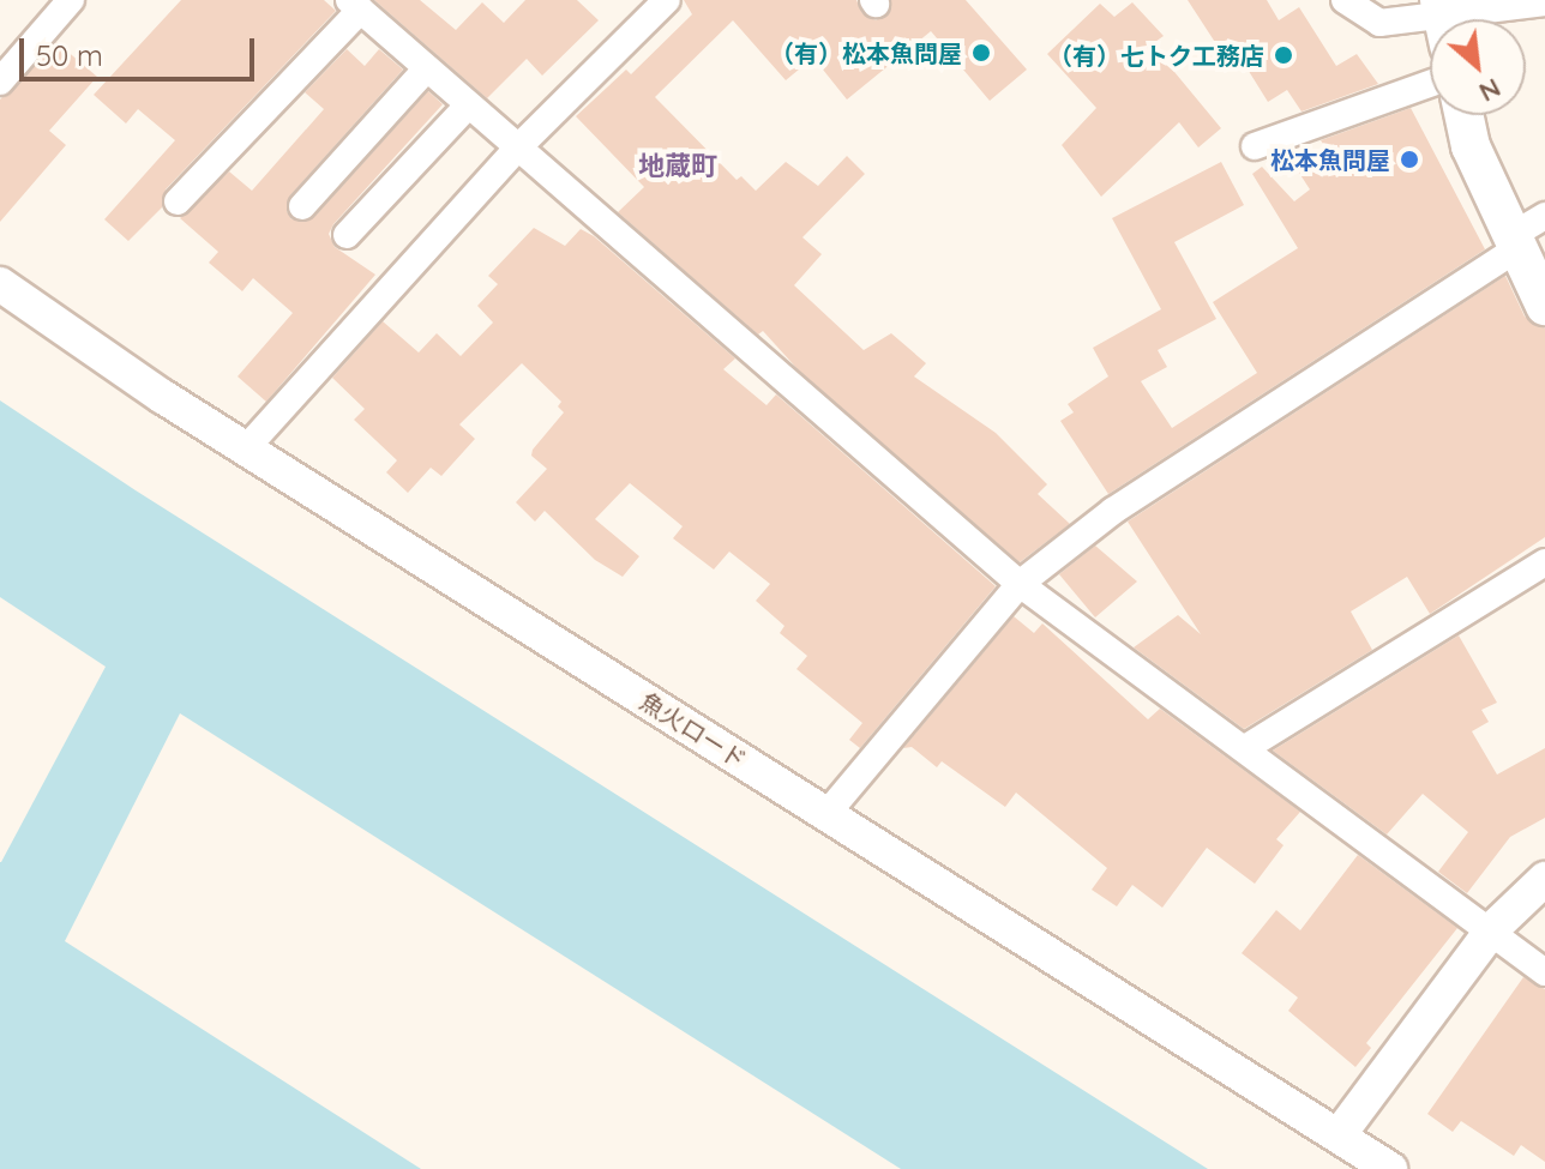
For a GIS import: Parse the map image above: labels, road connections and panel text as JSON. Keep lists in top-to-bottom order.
{
  "streets": {
    "street": ["魚火ロード"]
  },
  "districts": ["地蔵町"],
  "places": ["（有）松本魚問屋", "（有）七トク工務店", "松本魚問屋"],
  "scale_bar": "50 m",
  "north": "bottom right"
}
